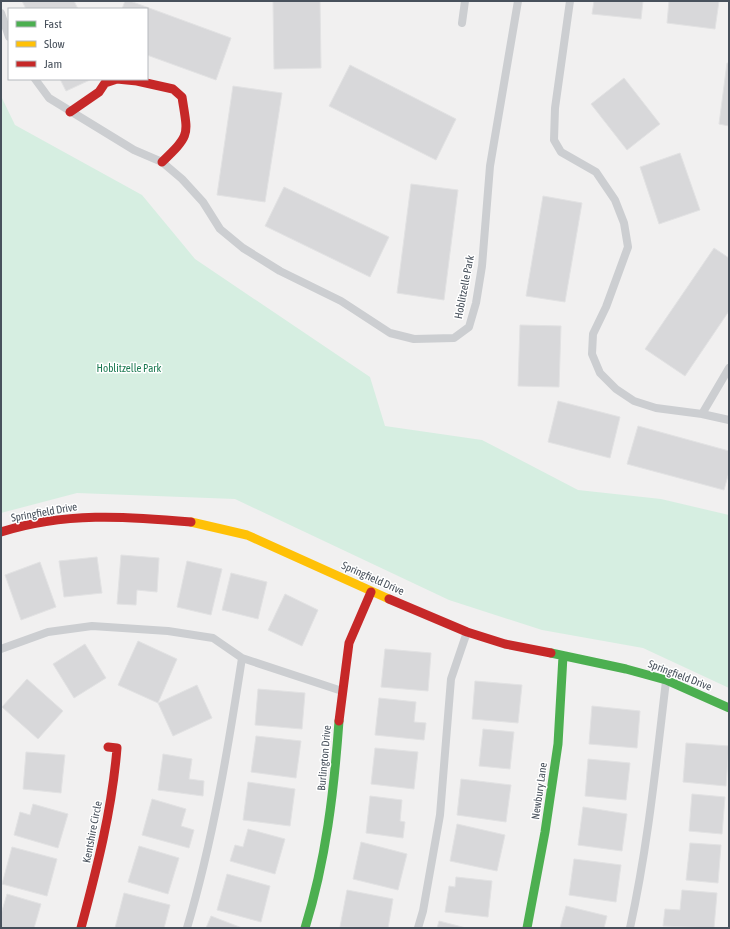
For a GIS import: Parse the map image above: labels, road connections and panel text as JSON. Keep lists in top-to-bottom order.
{
  "streets": {
    "street": [
      "Springfield Drive",
      "Burlington Drive",
      "Newbury Lane",
      "Kentshire Circle"
    ],
    "lane": ["Hoblitzelle Park"]
  },
  "crossings": [
    ["Springfield Drive", "Burlington Drive"],
    ["Springfield Drive", "Newbury Lane"]
  ],
  "parks": ["Hoblitzelle Park"],
  "legend": ["Fast", "Slow", "Jam"]
}
